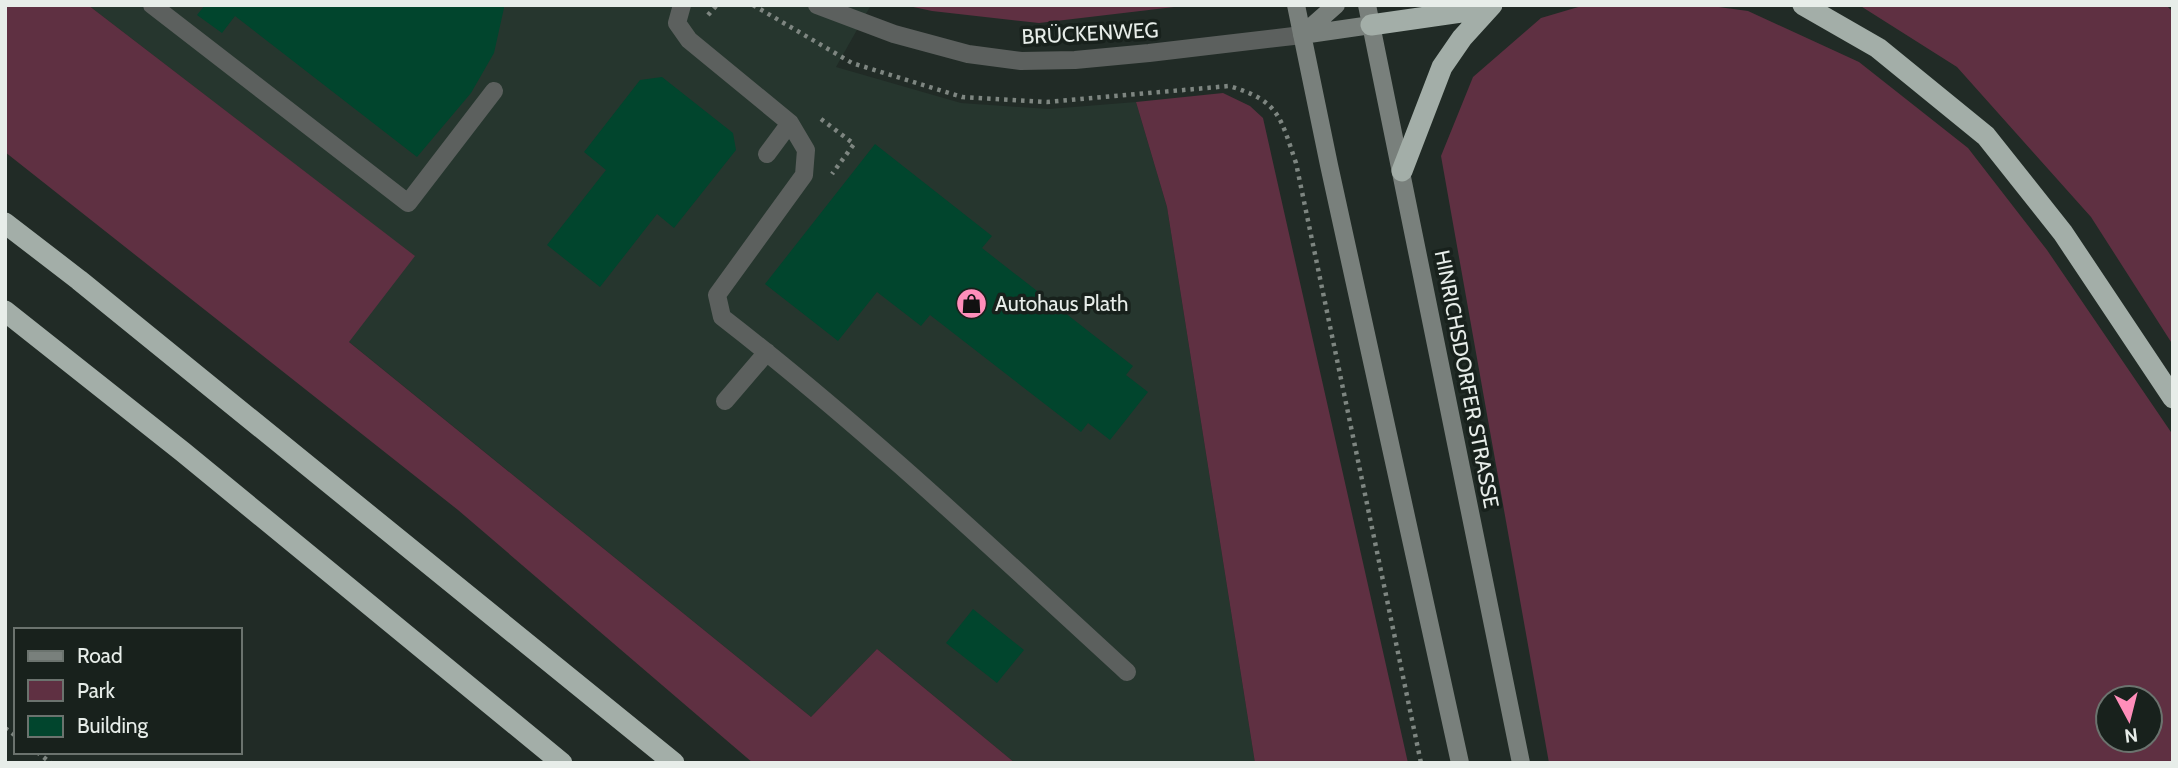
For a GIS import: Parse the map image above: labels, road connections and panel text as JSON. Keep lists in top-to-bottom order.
{
  "streets": {
    "main road": ["BRÜCKENWEG", "HINRICHSDORFER STRASSE"]
  },
  "crossings": [
    ["BRÜCKENWEG", "HINRICHSDORFER STRASSE"]
  ],
  "places": {
    "shop": ["Autohaus Plath"]
  },
  "legend": ["Road", "Park", "Building"],
  "north": "bottom"
}
